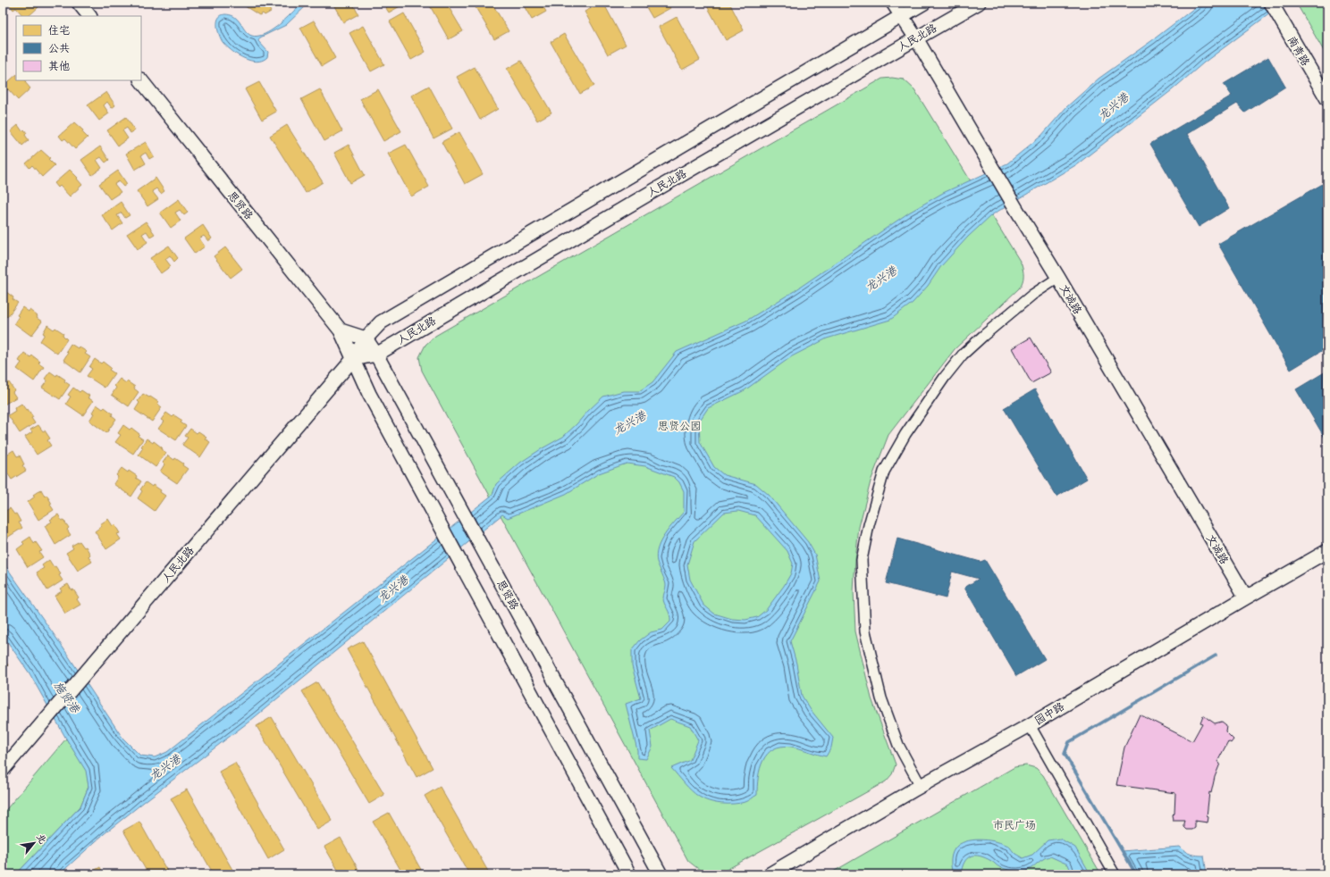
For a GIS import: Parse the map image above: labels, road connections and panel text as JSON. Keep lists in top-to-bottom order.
{
  "streets": {
    "main road": [
      "人民北路",
      "南青路",
      "思贤路",
      "文诚路",
      "园中路"
    ]
  },
  "crossings": [
    ["人民北路", "思贤路"],
    ["人民北路", "文诚路"],
    ["文诚路", "园中路"]
  ],
  "water": ["龙兴港", "施贤港"],
  "parks": ["思贤公园", "市民广场"],
  "legend": ["住宅", "公共", "其他"],
  "north": "top right"
}
